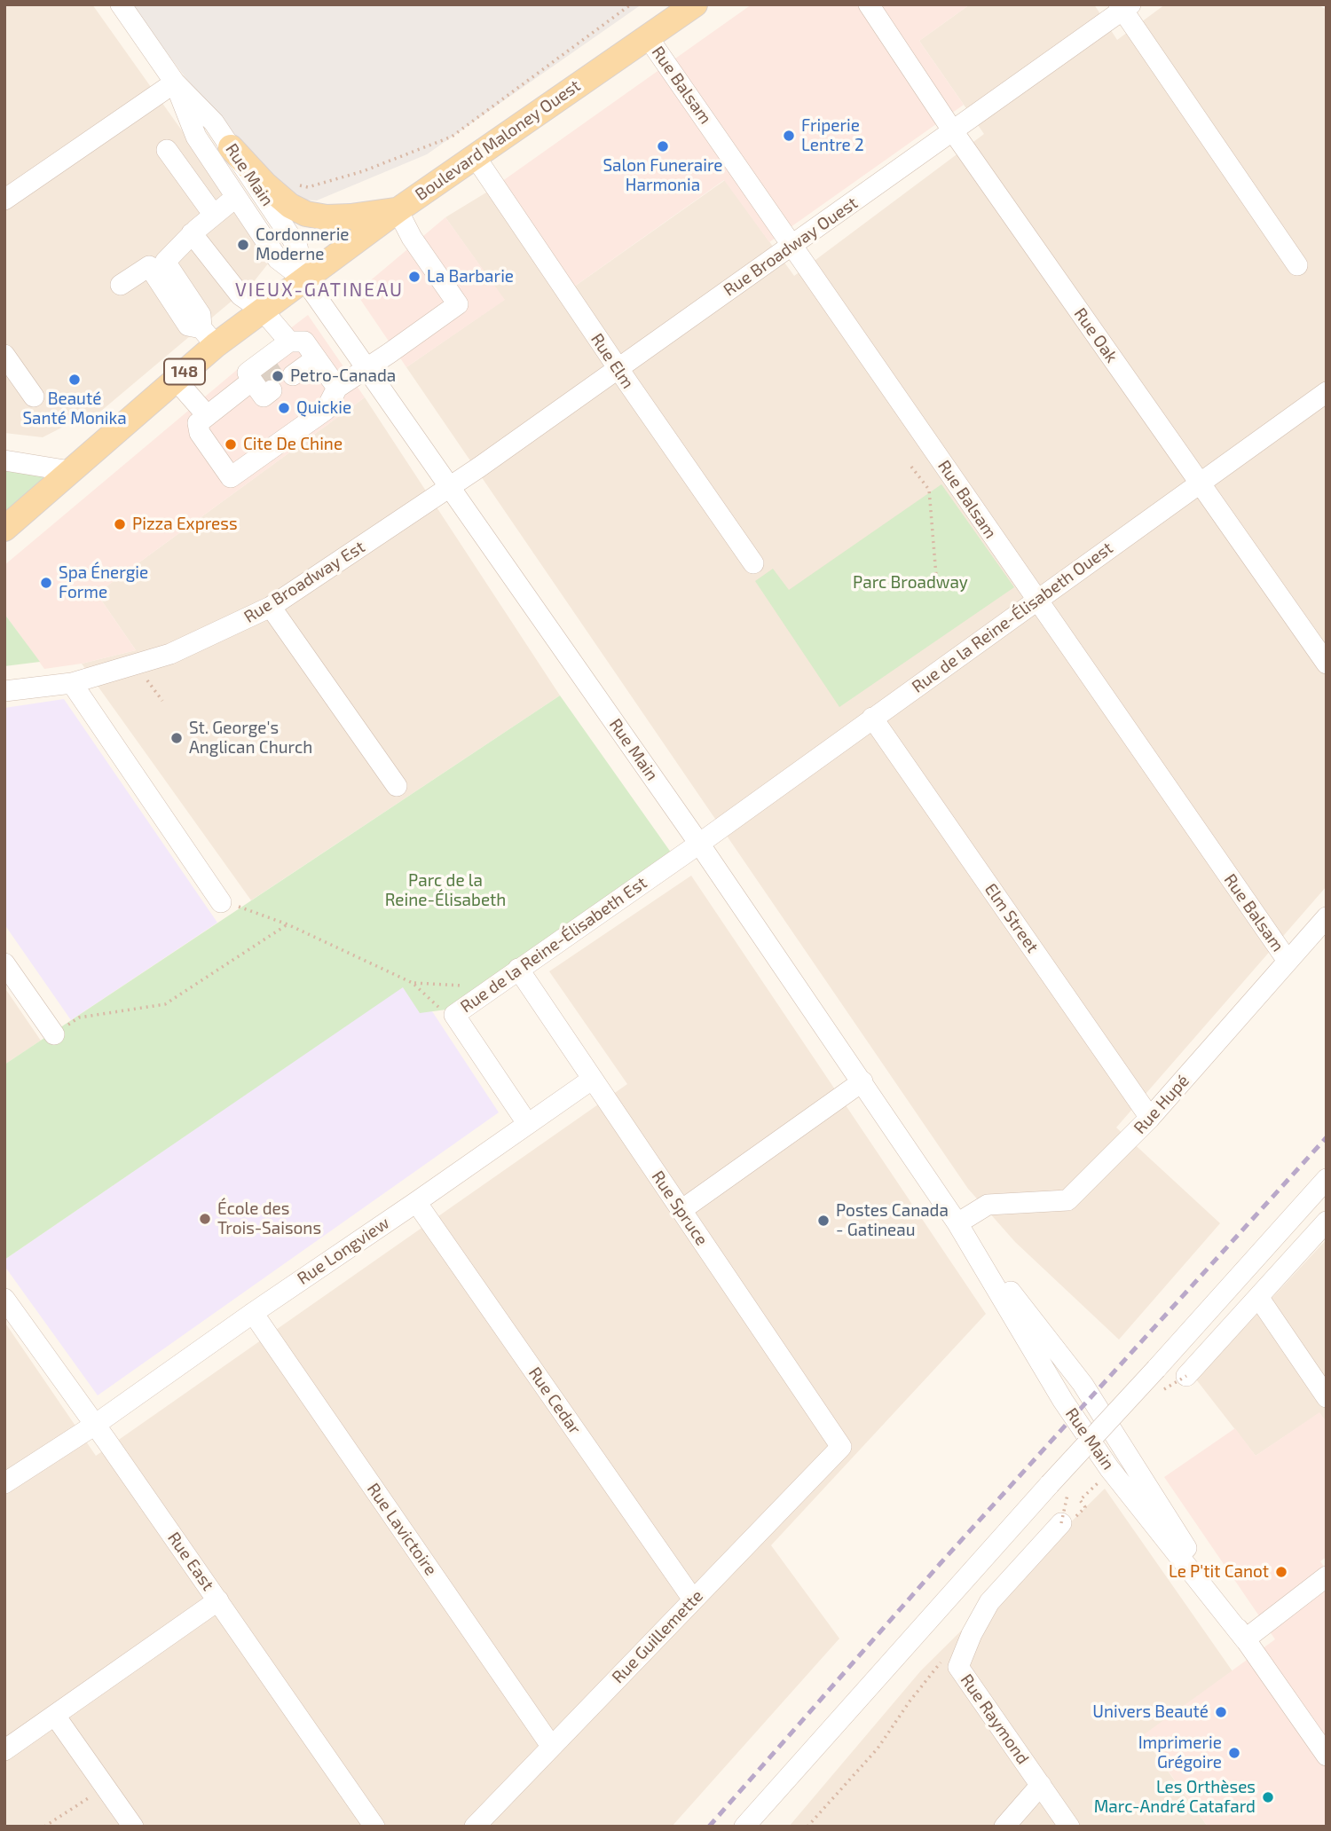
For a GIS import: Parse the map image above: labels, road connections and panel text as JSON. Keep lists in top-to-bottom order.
{
  "streets": {
    "main road": ["Boulevard Maloney Ouest", "148"],
    "street": [
      "Rue Balsam",
      "Rue Main",
      "Rue Broadway Ouest",
      "Rue Oak",
      "Rue Elm",
      "Rue Broadway Est",
      "Rue de la Reine-Élisabeth Ouest",
      "Elm Street",
      "Rue de la Reine-Élisabeth Est",
      "Rue Hupé",
      "Rue Spruce",
      "Rue Longview",
      "Rue Cedar",
      "Rue Lavictoire",
      "Rue East",
      "Rue Guillemette",
      "Rue Raymond"
    ]
  },
  "crossings": [
    ["Rue Balsam", "Boulevard Maloney Ouest"],
    ["Rue Balsam", "Rue Broadway Ouest"],
    ["Rue Balsam", "Rue de la Reine-Élisabeth Ouest"],
    ["Rue Balsam", "Rue Hupé"],
    ["Boulevard Maloney Ouest", "Rue Main"],
    ["Boulevard Maloney Ouest", "Rue Elm"],
    ["Boulevard Maloney Ouest", "148"],
    ["Rue Main", "Rue Broadway Ouest"],
    ["Rue Main", "148"],
    ["Rue Main", "Rue Broadway Est"],
    ["Rue Main", "Rue de la Reine-Élisabeth Ouest"],
    ["Rue Main", "Rue de la Reine-Élisabeth Est"],
    ["Rue Main", "Rue Hupé"],
    ["Rue Broadway Ouest", "Rue Oak"],
    ["Rue Broadway Ouest", "Rue Elm"],
    ["Rue Broadway Ouest", "Rue Broadway Est"],
    ["Rue Oak", "Rue de la Reine-Élisabeth Ouest"],
    ["Rue de la Reine-Élisabeth Ouest", "Elm Street"],
    ["Rue de la Reine-Élisabeth Ouest", "Rue de la Reine-Élisabeth Est"],
    ["Elm Street", "Rue Hupé"],
    ["Rue de la Reine-Élisabeth Est", "Rue Spruce"],
    ["Rue de la Reine-Élisabeth Est", "Rue Longview"],
    ["Rue Spruce", "Rue Longview"],
    ["Rue Spruce", "Rue Guillemette"],
    ["Rue Longview", "Rue Cedar"],
    ["Rue Longview", "Rue Lavictoire"],
    ["Rue Longview", "Rue East"],
    ["Rue Cedar", "Rue Guillemette"],
    ["Rue Lavictoire", "Rue Guillemette"]
  ],
  "districts": ["VIEUX-GATINEAU"],
  "parks": ["Parc Broadway", "Parc de la Reine-Élisabeth"],
  "places": [
    "Friperie Lentre 2",
    "Salon Funeraire Harmonia",
    "Cordonnerie Moderne",
    "La Barbarie",
    "Petro-Canada",
    "Beauté Santé Monika",
    "Quickie",
    "Cite De Chine",
    "Pizza Express",
    "Spa Énergie Forme",
    "St. George's Anglican Church",
    "École des Trois-Saisons",
    "Postes Canada - Gatineau",
    "Le P'tit Canot",
    "Univers Beauté",
    "Imprimerie Grégoire",
    "Les Orthèses Marc-André Catafard"
  ]
}
